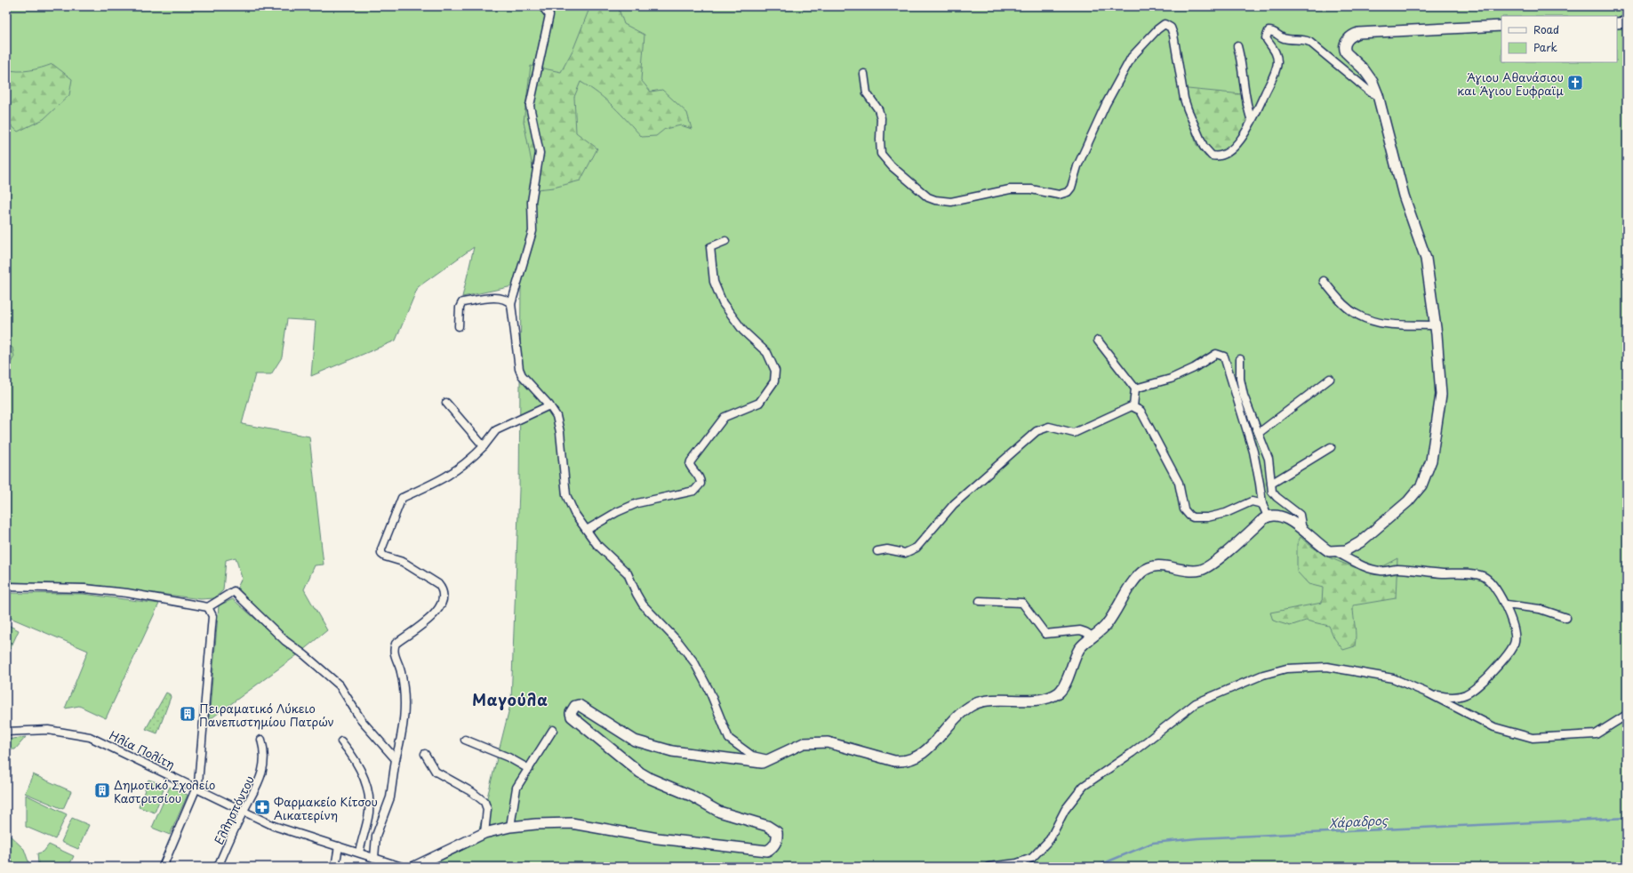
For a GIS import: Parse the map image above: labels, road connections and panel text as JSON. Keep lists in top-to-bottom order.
{
  "streets": {
    "street": ["Ηλία Πολίτη", "Ελλησπόντου"]
  },
  "crossings": [
    ["Ηλία Πολίτη", "Ελλησπόντου"]
  ],
  "districts": ["Μαγούλα"],
  "water": ["Χάραδρος"],
  "places": {
    "church": ["Άγιου Αθανάσιου και Άγιου Ευφραϊμ"],
    "building": ["Πειραματικό Λύκειο Πανεπιστημίου Πατρών", "Δημοτικό Σχολείο Καστριτσίου"],
    "pharmacy": ["Φαρμακείο Κίτσου Αικατερίνη"]
  },
  "legend": ["Road", "Park"]
}
